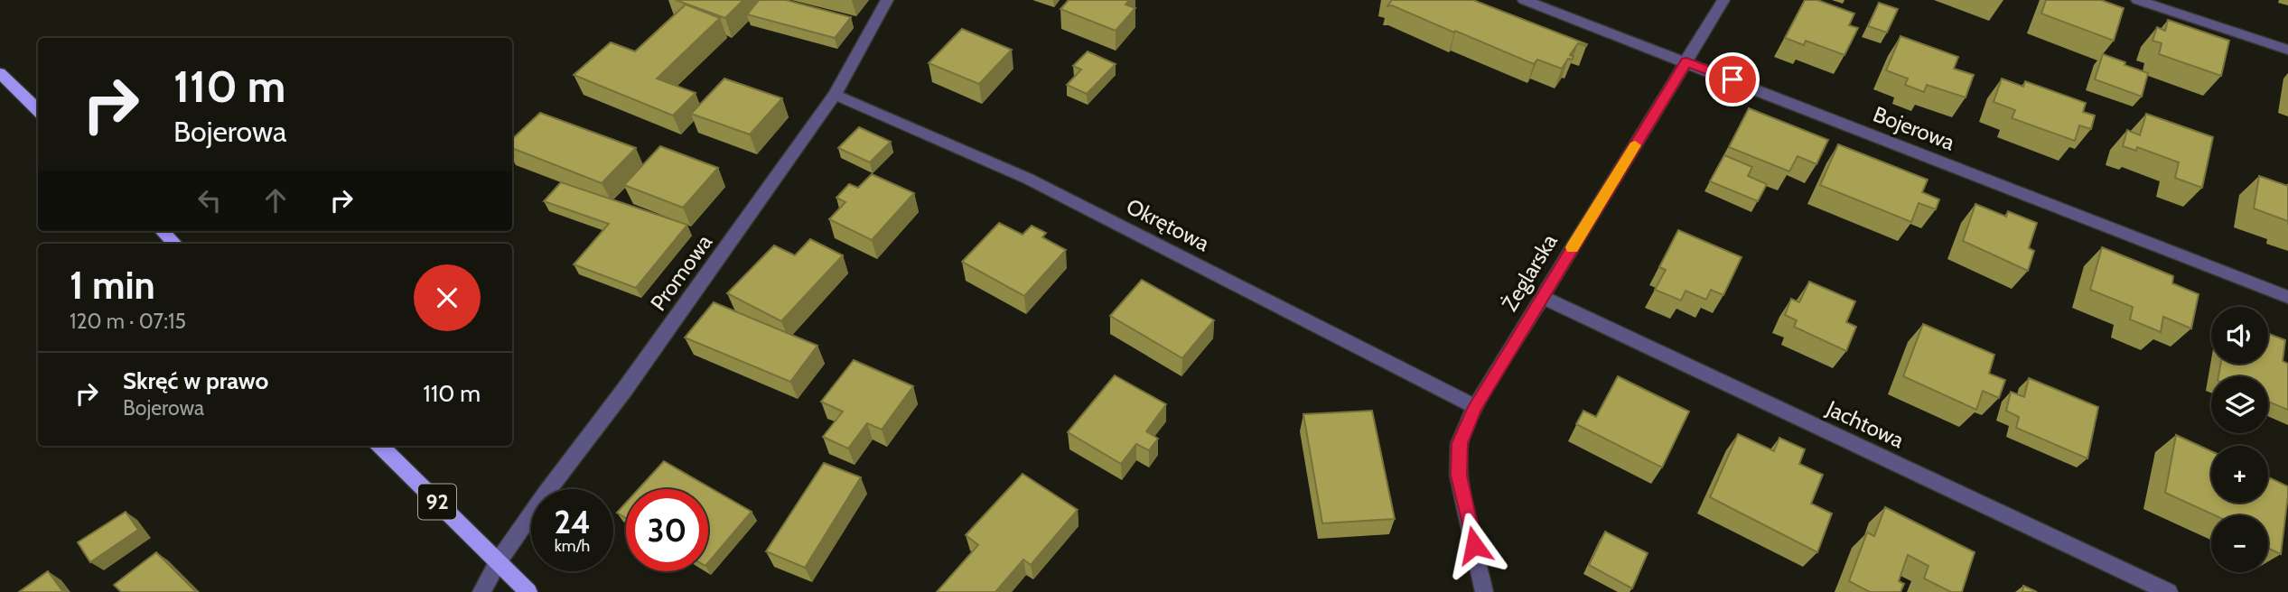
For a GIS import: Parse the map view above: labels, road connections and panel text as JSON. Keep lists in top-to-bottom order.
{
  "streets": {
    "main road": ["92"],
    "street": [
      "Bojerowa",
      "Okrętowa",
      "Promowa",
      "Żeglarska",
      "Jachtowa"
    ]
  },
  "crossings": [
    ["Bojerowa", "Żeglarska"],
    ["Okrętowa", "Promowa"],
    ["Okrętowa", "Żeglarska"],
    ["Promowa", "92"],
    ["Żeglarska", "Jachtowa"]
  ],
  "page": {
    "turn": ["110 m", "Bojerowa"],
    "heading": ["1 min", "120 m · 07:15"],
    "map_buttons": ["+", "−"],
    "list": [
      {
        "name": "Skręć w prawo",
        "note": "Bojerowa",
        "value": "110 m"
      }
    ],
    "speed": "24 km/h",
    "limit": "30"
  }
}
